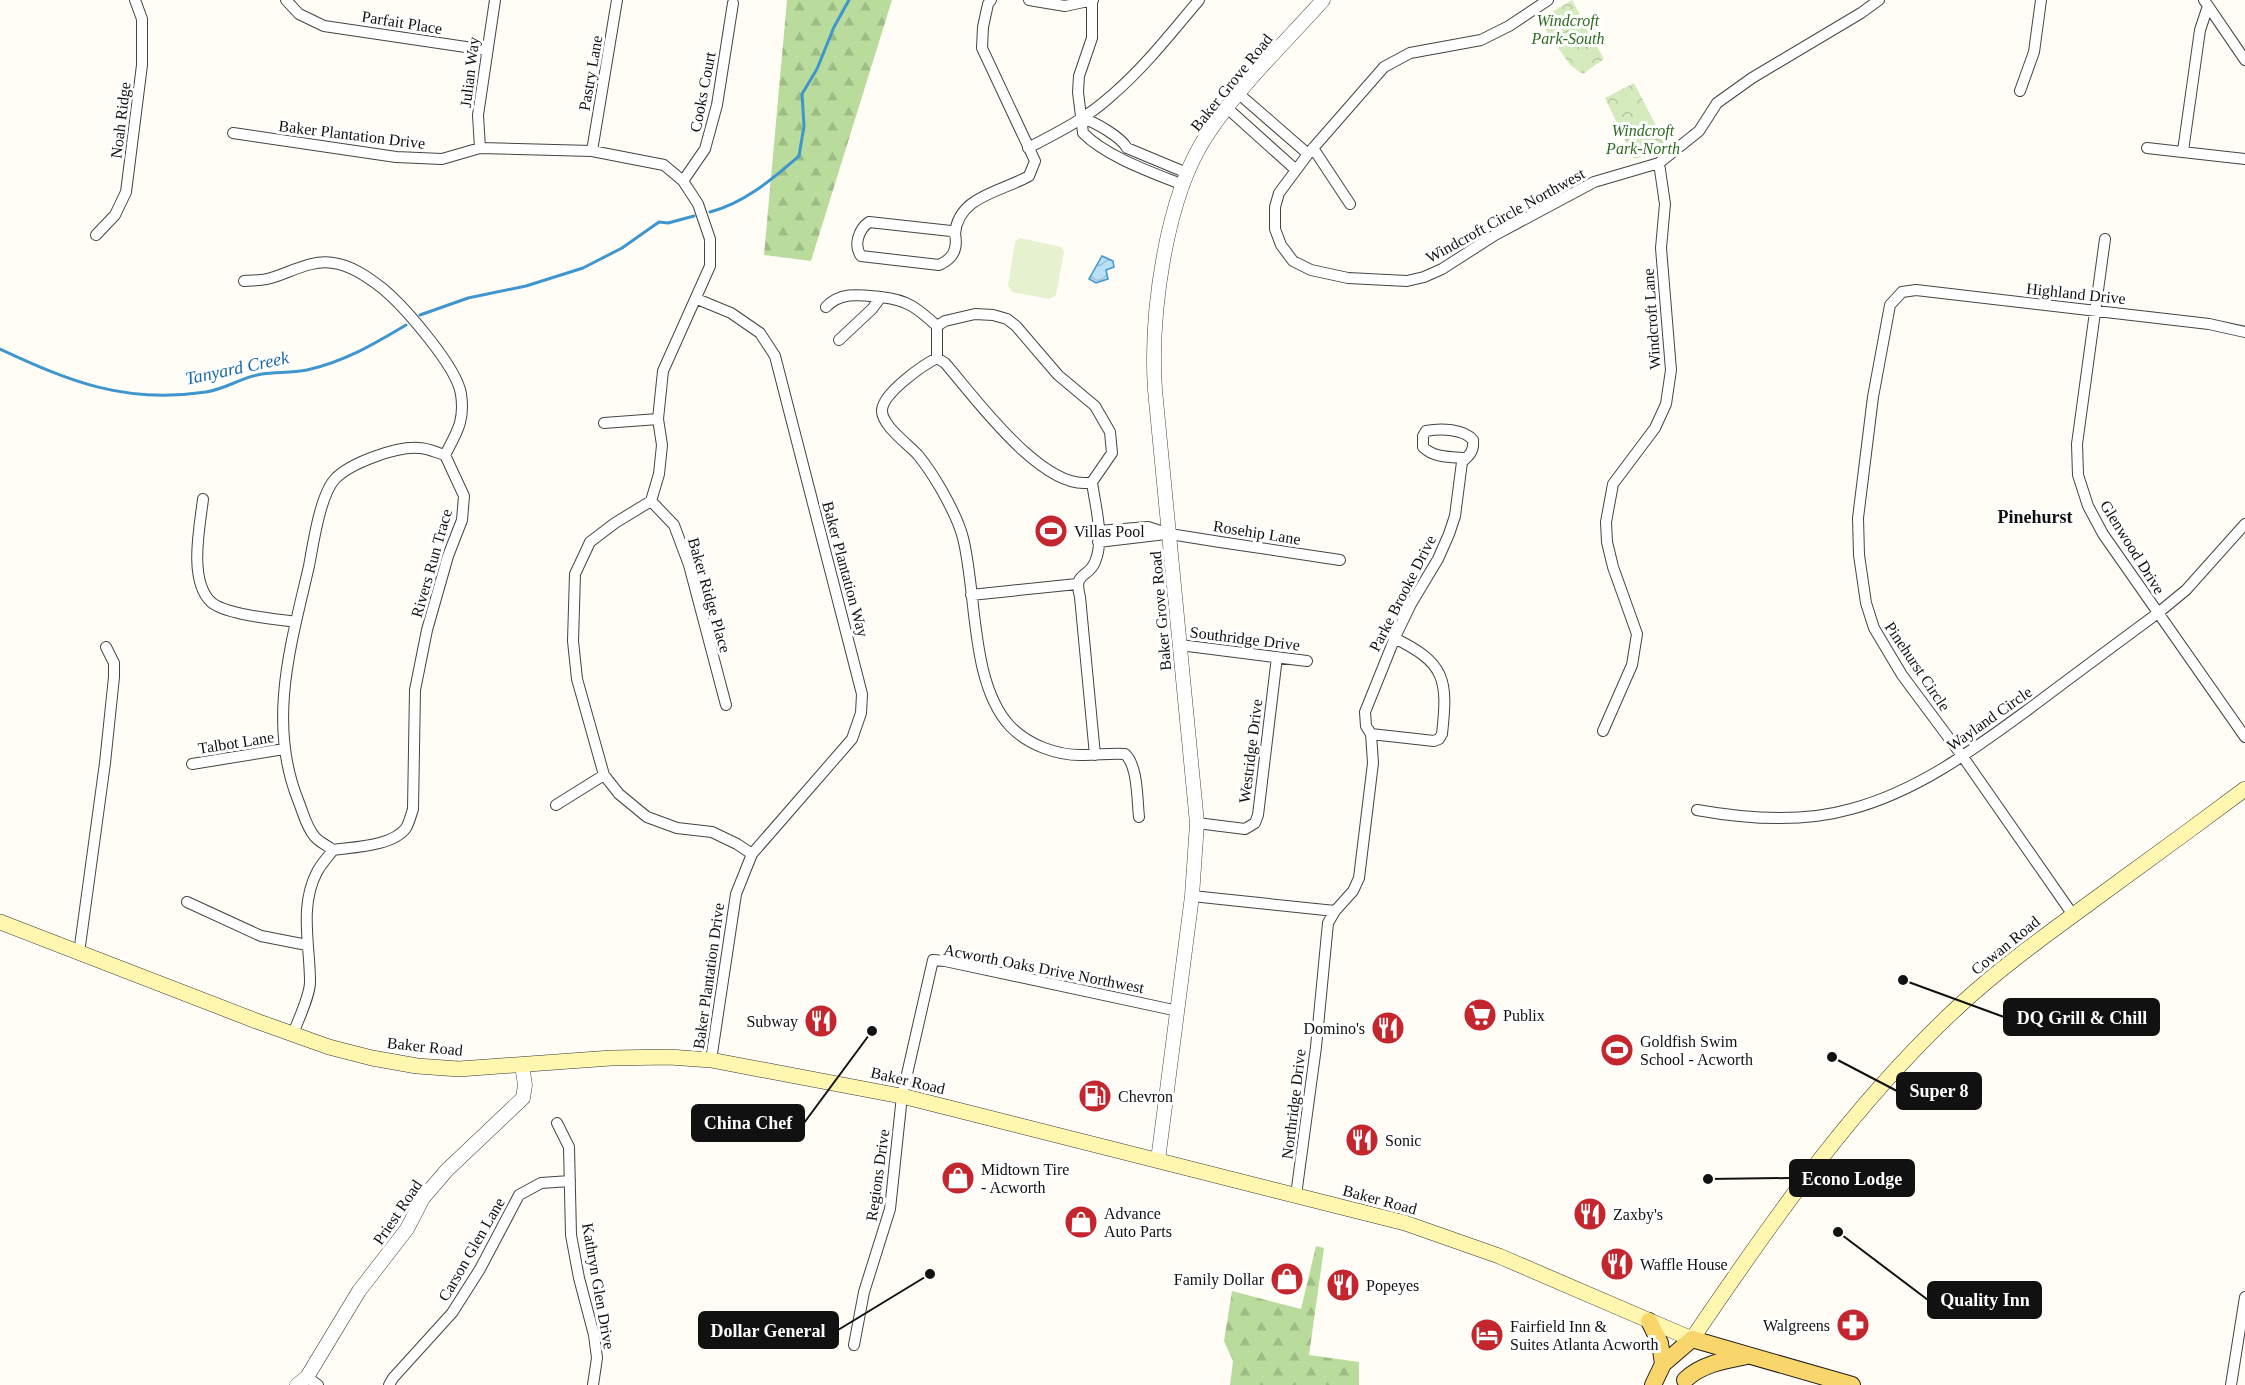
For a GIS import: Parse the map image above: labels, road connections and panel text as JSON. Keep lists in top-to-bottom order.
{
  "streets": {
    "main road": ["Cowan Road", "Baker Road"],
    "street": [
      "Parfait Place",
      "Julian Way",
      "Pastry Lane",
      "Baker Grove Road",
      "Cooks Court",
      "Noah Ridge",
      "Baker Plantation Drive",
      "Windcroft Circle Northwest",
      "Highland Drive",
      "Windcroft Lane",
      "Rosehip Lane",
      "Glenwood Drive",
      "Rivers Run Trace",
      "Baker Plantation Way",
      "Parke Brooke Drive",
      "Baker Ridge Place",
      "Southridge Drive",
      "Pinehurst Circle",
      "Wayland Circle",
      "Talbot Lane",
      "Westridge Drive",
      "Acworth Oaks Drive Northwest",
      "Northridge Drive",
      "Regions Drive",
      "Priest Road",
      "Carson Glen Lane",
      "Kathryn Glen Drive"
    ]
  },
  "crossings": [
    ["Parfait Place", "Julian Way"],
    ["Julian Way", "Baker Plantation Drive"],
    ["Pastry Lane", "Baker Plantation Drive"],
    ["Baker Grove Road", "Rosehip Lane"],
    ["Baker Grove Road", "Southridge Drive"],
    ["Baker Grove Road", "Westridge Drive"],
    ["Baker Grove Road", "Acworth Oaks Drive Northwest"],
    ["Baker Grove Road", "Baker Road"],
    ["Cooks Court", "Baker Plantation Drive"],
    ["Baker Plantation Drive", "Baker Plantation Way"],
    ["Baker Plantation Drive", "Baker Ridge Place"],
    ["Baker Plantation Drive", "Baker Road"],
    ["Windcroft Circle Northwest", "Windcroft Lane"],
    ["Highland Drive", "Glenwood Drive"],
    ["Highland Drive", "Pinehurst Circle"],
    ["Glenwood Drive", "Wayland Circle"],
    ["Parke Brooke Drive", "Northridge Drive"],
    ["Southridge Drive", "Westridge Drive"],
    ["Pinehurst Circle", "Wayland Circle"],
    ["Pinehurst Circle", "Cowan Road"],
    ["Cowan Road", "Baker Road"],
    ["Acworth Oaks Drive Northwest", "Baker Road"],
    ["Acworth Oaks Drive Northwest", "Regions Drive"],
    ["Baker Road", "Northridge Drive"],
    ["Baker Road", "Regions Drive"],
    ["Baker Road", "Priest Road"],
    ["Carson Glen Lane", "Kathryn Glen Drive"]
  ],
  "districts": ["Pinehurst"],
  "water": ["Tanyard Creek"],
  "parks": ["Windcroft Park-South", "Windcroft Park-North"],
  "places": {
    "sports": ["Villas Pool", "Goldfish Swim School - Acworth"],
    "other": [
      "DQ Grill & Chill",
      "China Chef",
      "Super 8",
      "Econo Lodge",
      "Quality Inn",
      "Dollar General"
    ],
    "supermarket": ["Publix"],
    "restaurant": [
      "Subway",
      "Domino's",
      "Sonic",
      "Zaxby's",
      "Waffle House",
      "Popeyes"
    ],
    "fuel station": ["Chevron"],
    "shop": ["Midtown Tire - Acworth", "Advance Auto Parts", "Family Dollar"],
    "pharmacy": ["Walgreens"],
    "hotel": ["Fairfield Inn & Suites Atlanta Acworth"]
  }
}
